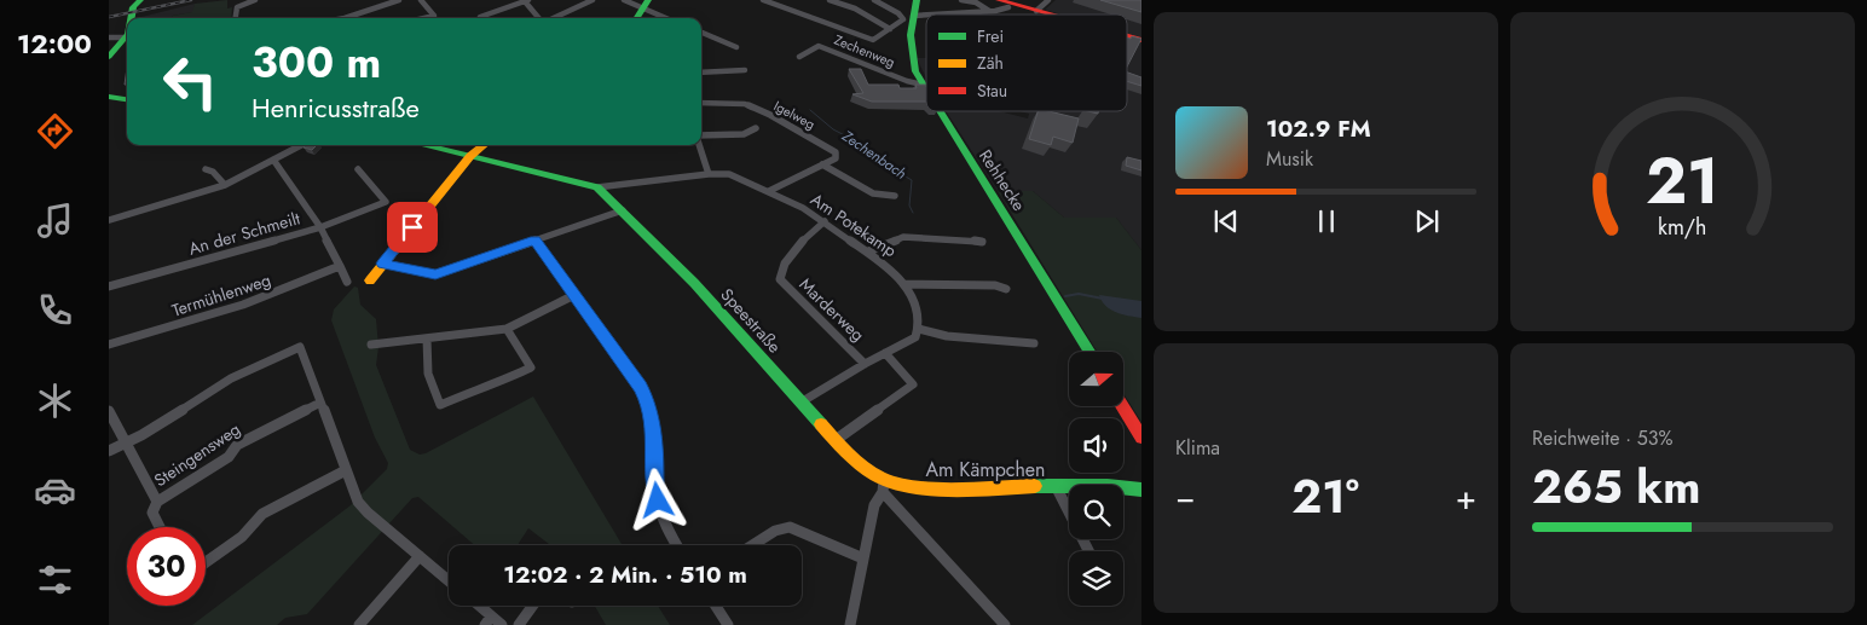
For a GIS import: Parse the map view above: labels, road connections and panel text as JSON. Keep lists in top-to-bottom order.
{
  "streets": {
    "street": [
      "Zechenweg",
      "Igelweg",
      "Rehhecke",
      "Am Potekamp",
      "An der Schmeilt",
      "Termühlenweg",
      "Marderweg",
      "Speestraße",
      "Steingensweg",
      "Am Kämpchen"
    ]
  },
  "crossings": [
    ["Zechenweg", "Rehhecke"],
    ["Am Potekamp", "Marderweg"],
    ["Am Potekamp", "Speestraße"],
    ["Speestraße", "Am Kämpchen"]
  ],
  "water": ["Zechenbach"],
  "legend": ["Frei", "Zäh", "Stau"],
  "north": "right",
  "page": {
    "tabs": "12:00",
    "turn": ["300 m", "Henricusstraße"],
    "song": ["102.9 FM", "Musik"],
    "tile": [
      "Klima",
      ["Reichweite · 53%", "265 km"]
    ],
    "heat": ["−", "21°", "+"],
    "limit": "30",
    "trip": "12:02 · 2 Min. · 510 m",
    "gauge": ["21", "km/h"]
  }
}
